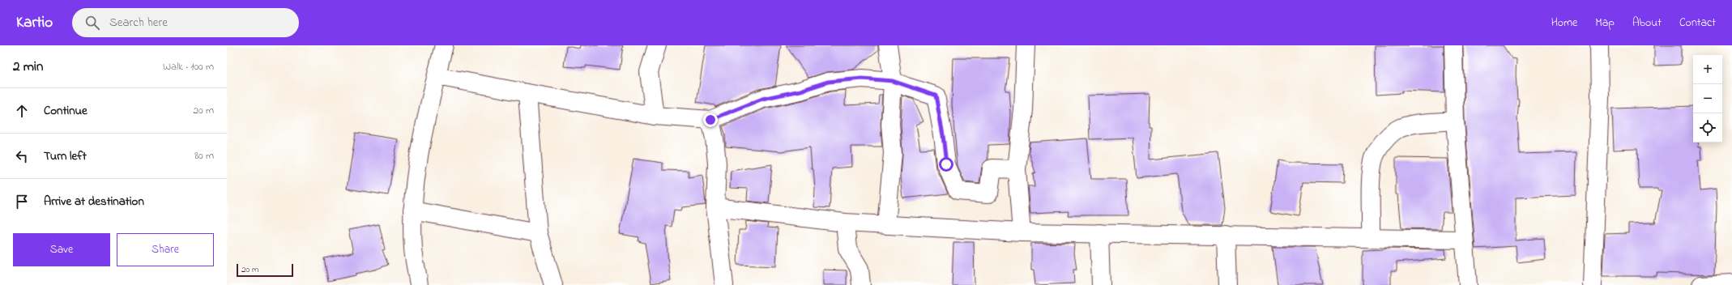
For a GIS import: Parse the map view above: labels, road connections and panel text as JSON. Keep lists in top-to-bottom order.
{
  "scale_bar": "20 m",
  "page": {
    "header": "Kartio",
    "search": "Search here",
    "nav": [
      "Home",
      "Map",
      "About",
      "Contact"
    ],
    "heading": ["2 min", "Walk · 100 m"],
    "map_buttons": ["+", "−"],
    "list": [
      ["Continue", "20 m"],
      ["Turn left", "80 m"],
      "Arrive at destination"
    ],
    "buttons": ["Save", "Share"],
    "scale": "20 m"
  }
}
